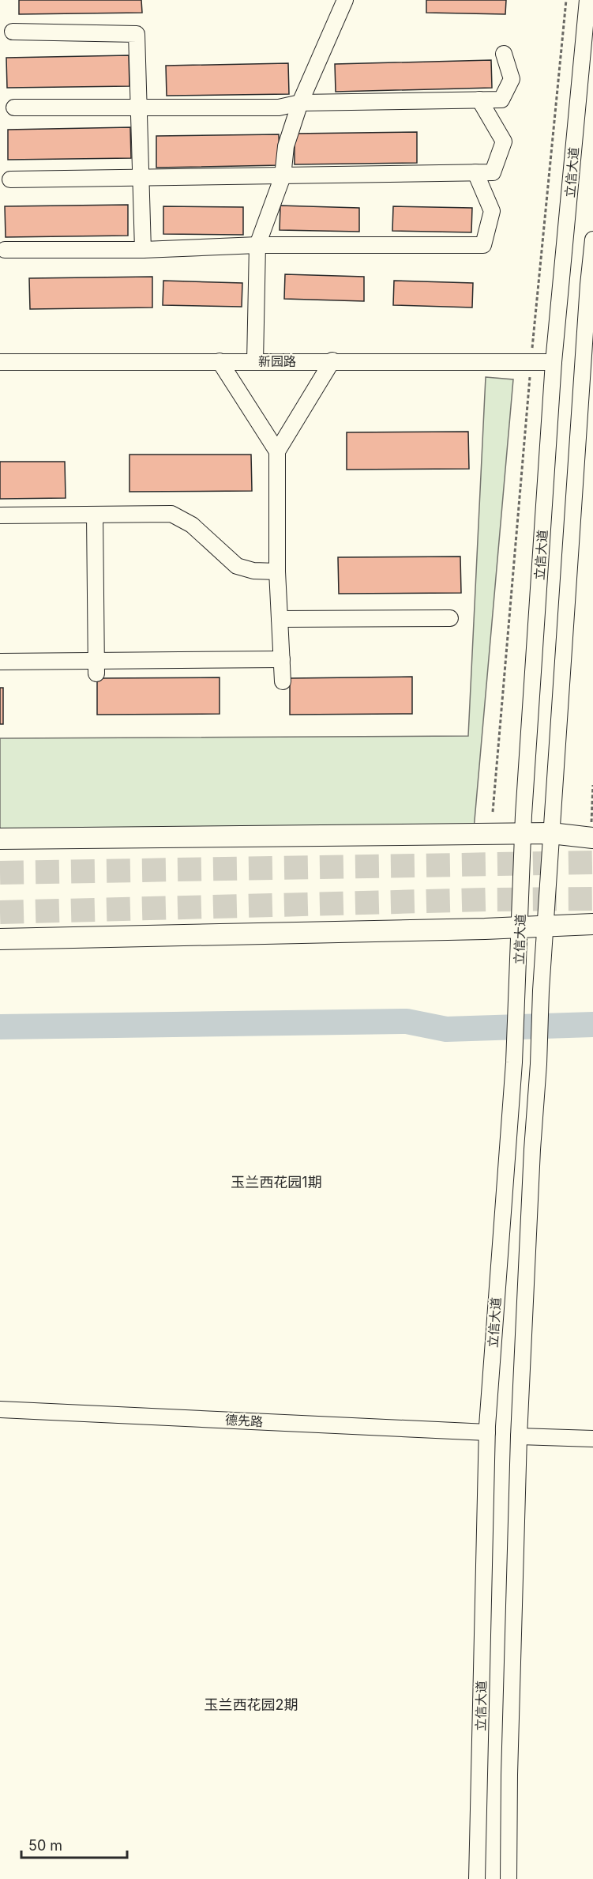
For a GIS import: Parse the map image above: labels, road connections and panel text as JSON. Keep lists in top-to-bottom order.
{
  "streets": {
    "street": ["立信大道", "新园路", "德先路"]
  },
  "crossings": [
    ["立信大道", "新园路"],
    ["立信大道", "德先路"]
  ],
  "districts": ["玉兰西花园1期", "玉兰西花园2期"],
  "scale_bar": "50 m"
}
